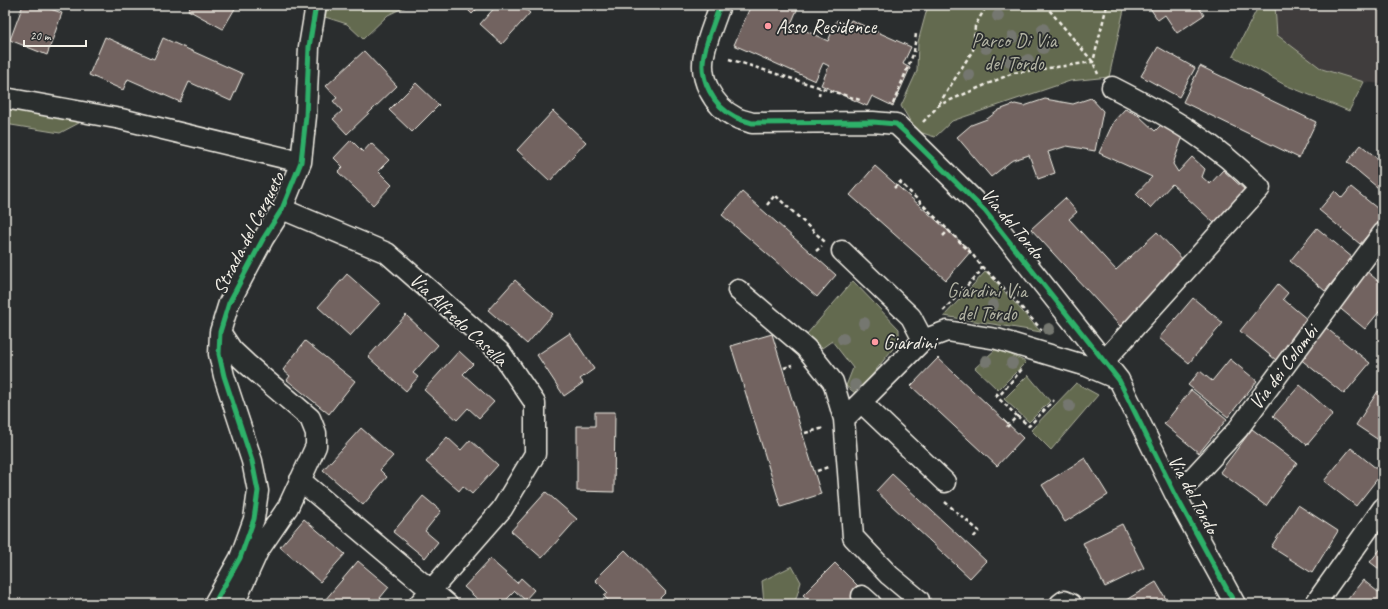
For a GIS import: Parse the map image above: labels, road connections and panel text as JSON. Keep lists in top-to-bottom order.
{
  "streets": {
    "street": [
      "Via del Tordo",
      "Strada del Cerqueto",
      "Via Alfredo Casella",
      "Via dei Colombi"
    ]
  },
  "crossings": [
    ["Via del Tordo", "Via dei Colombi"],
    ["Strada del Cerqueto", "Via Alfredo Casella"]
  ],
  "parks": ["Parco Di Via del Tordo", "Giardini Via del Tordo"],
  "places": ["Asso Residence", "Giardini"],
  "scale_bar": "20 m"
}
